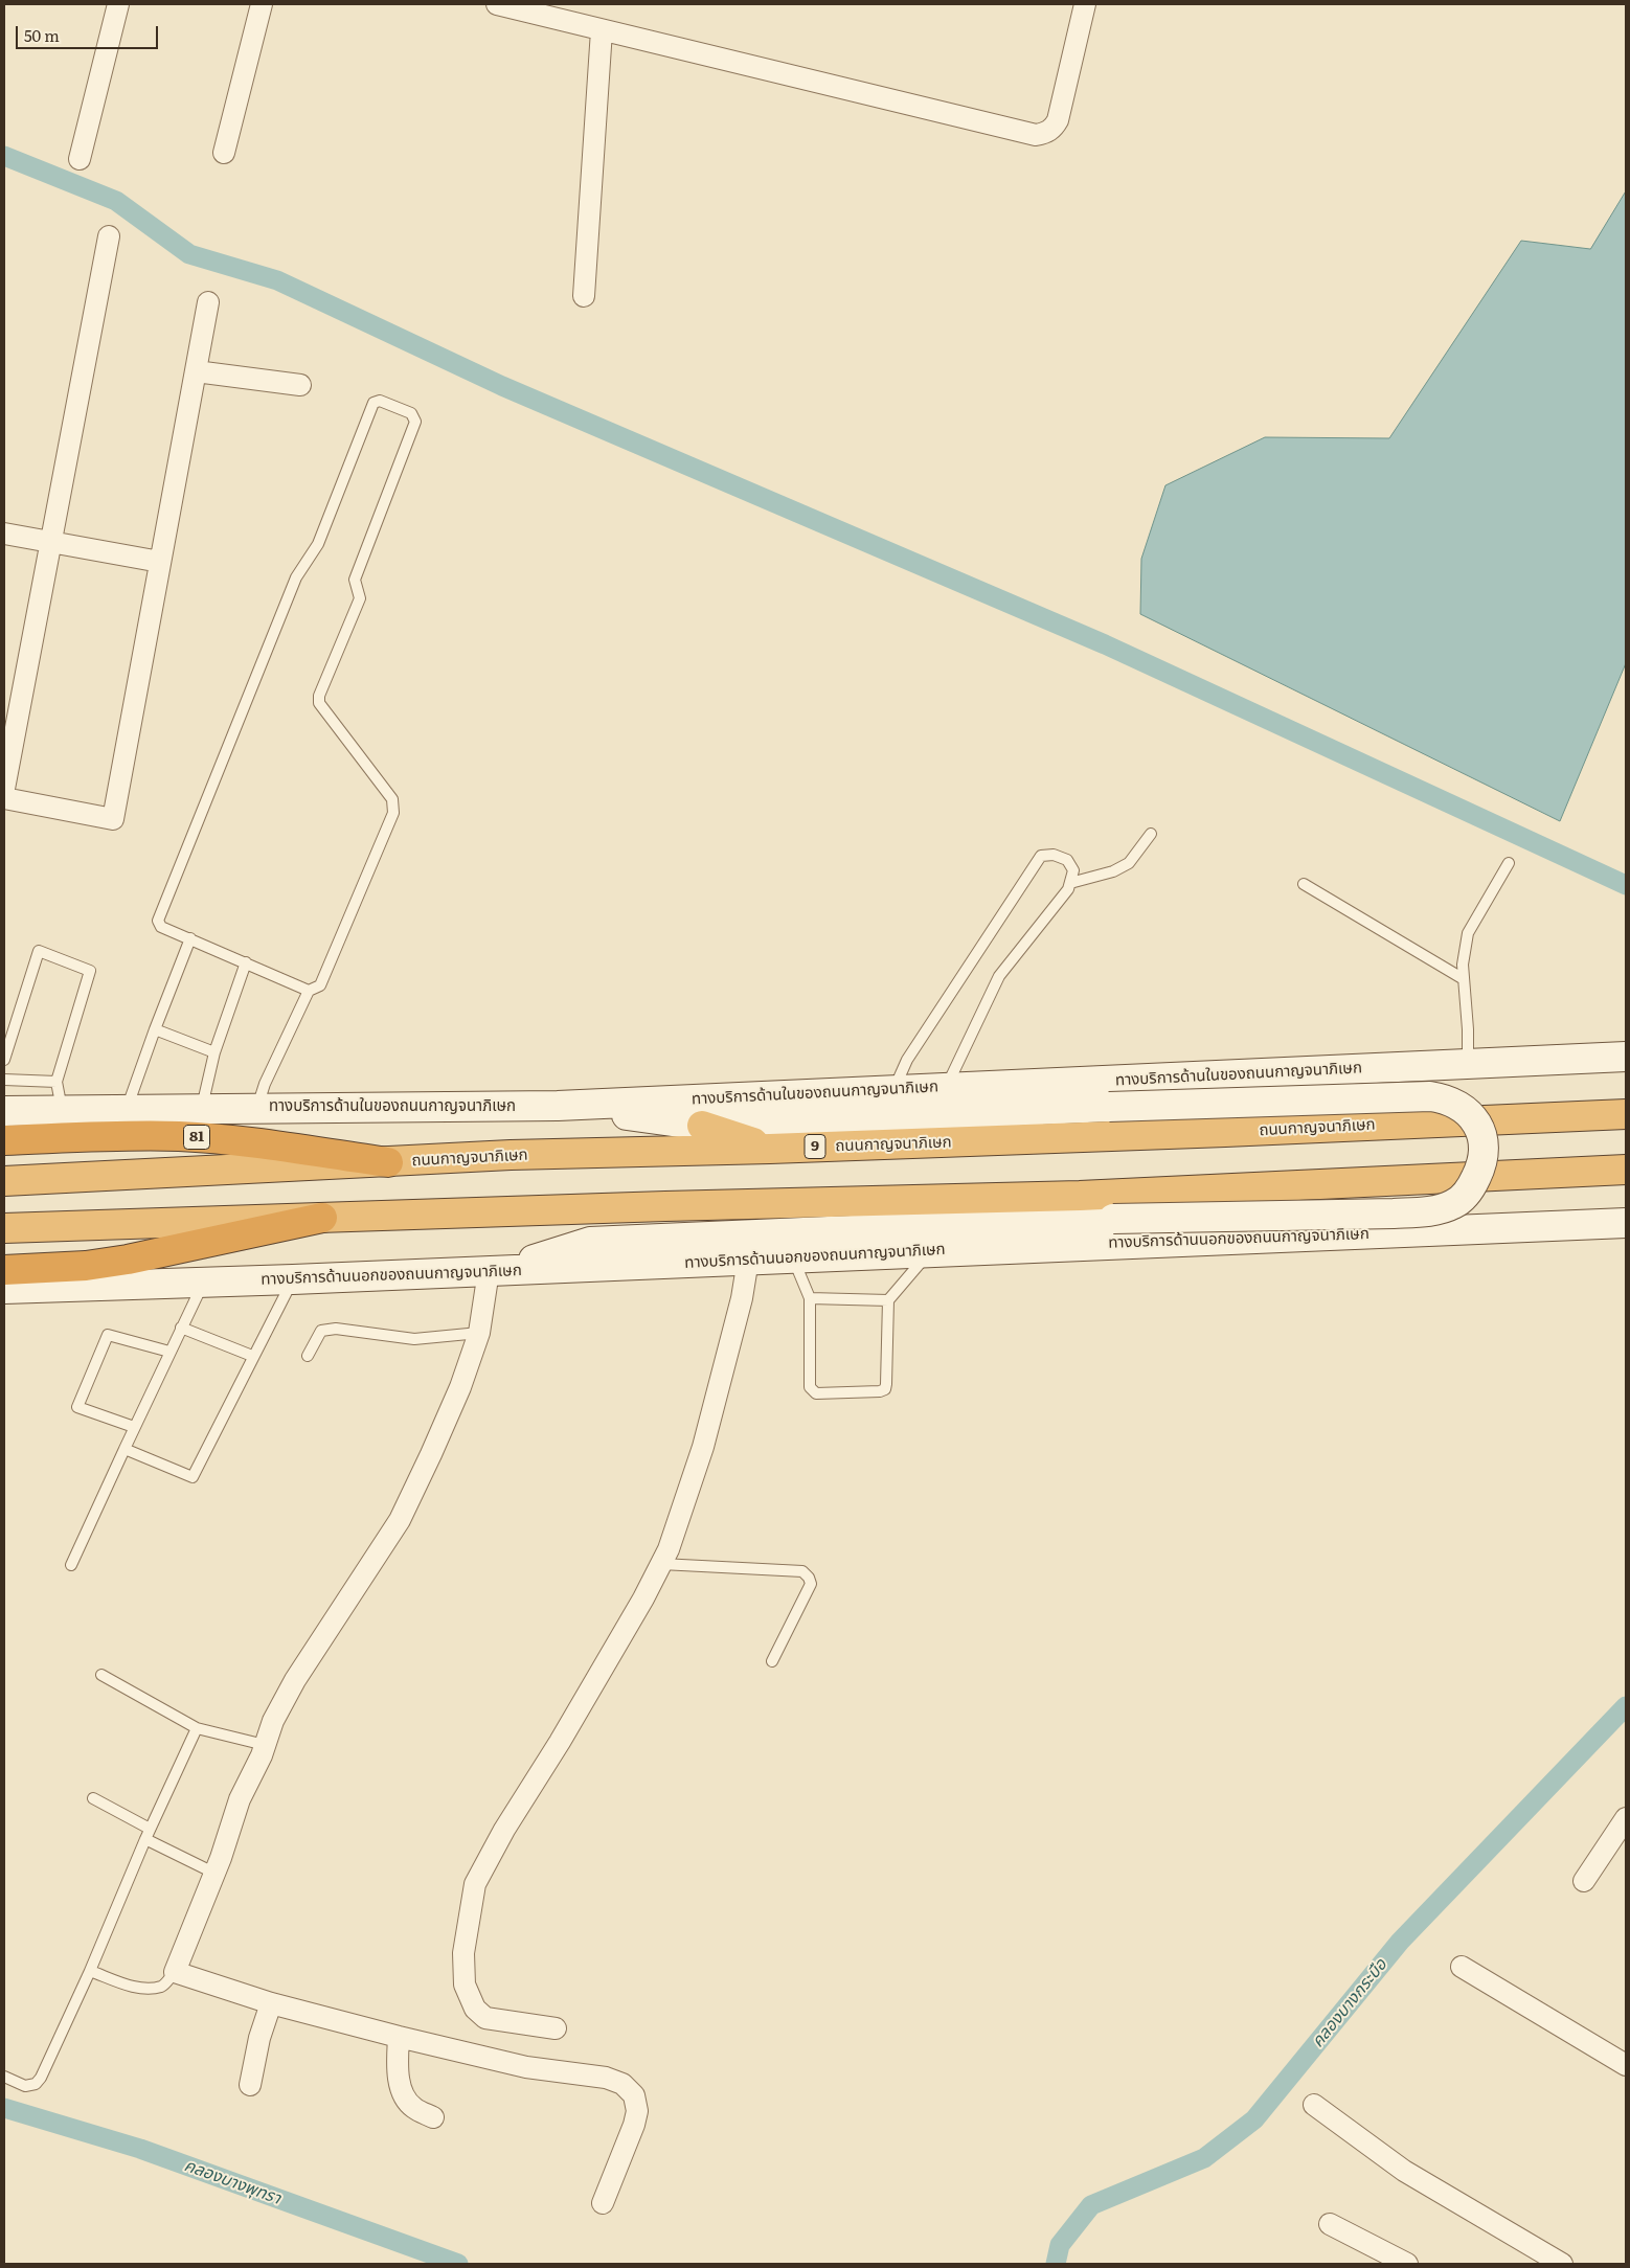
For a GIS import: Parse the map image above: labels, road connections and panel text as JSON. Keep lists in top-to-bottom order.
{
  "streets": {
    "highway": ["ถนนกาญจนาภิเษก", "81", "9"],
    "main road": ["ทางบริการด้านในของถนนกาญจนาภิเษก", "ทางบริการด้านนอกของถนนกาญจนาภิเษก"]
  },
  "crossings": [
    ["ถนนกาญจนาภิเษก", "81"]
  ],
  "water": ["คลองบางกระบือ", "คลองบางพุทรา"],
  "scale_bar": "50 m"
}
